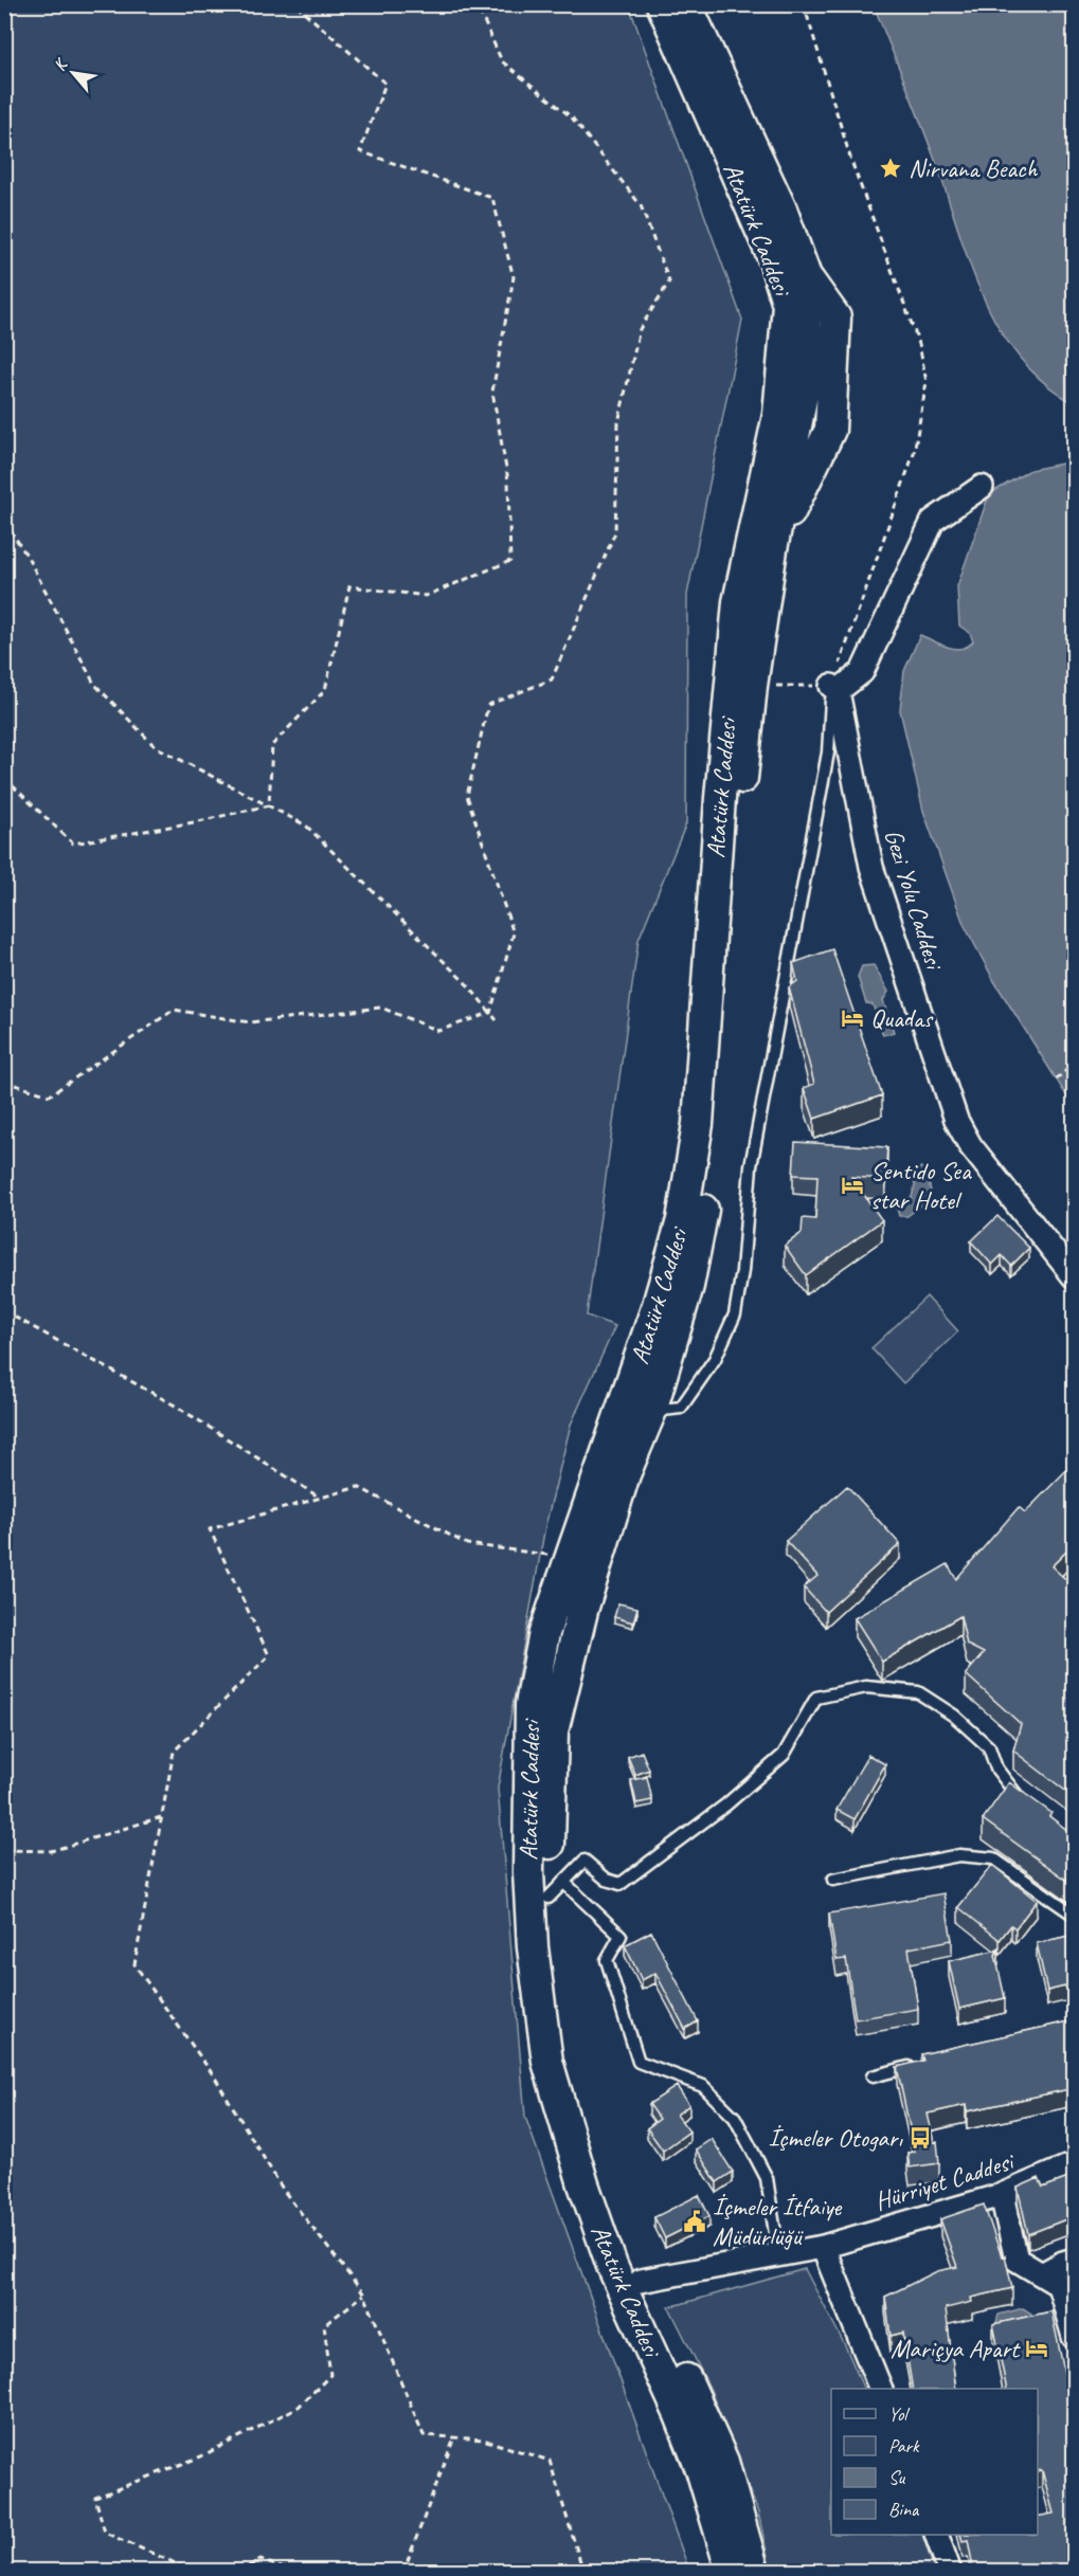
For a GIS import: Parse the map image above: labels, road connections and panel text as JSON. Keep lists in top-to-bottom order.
{
  "streets": {
    "street": ["Atatürk Caddesi", "Gezi Yolu Caddesi", "Hürriyet Caddesi"]
  },
  "crossings": [
    ["Atatürk Caddesi", "Hürriyet Caddesi"]
  ],
  "places": {
    "place": ["Nirvana Beach"],
    "hotel": ["Quadas", "Sentido Sea star Hotel", "Mariçya Apart"],
    "bus stop": ["İçmeler Otogarı"],
    "public building": ["İçmeler İtfaiye Müdürlüğü"]
  },
  "legend": [
    "Yol",
    "Park",
    "Su",
    "Bina"
  ],
  "north": "top left"
}
